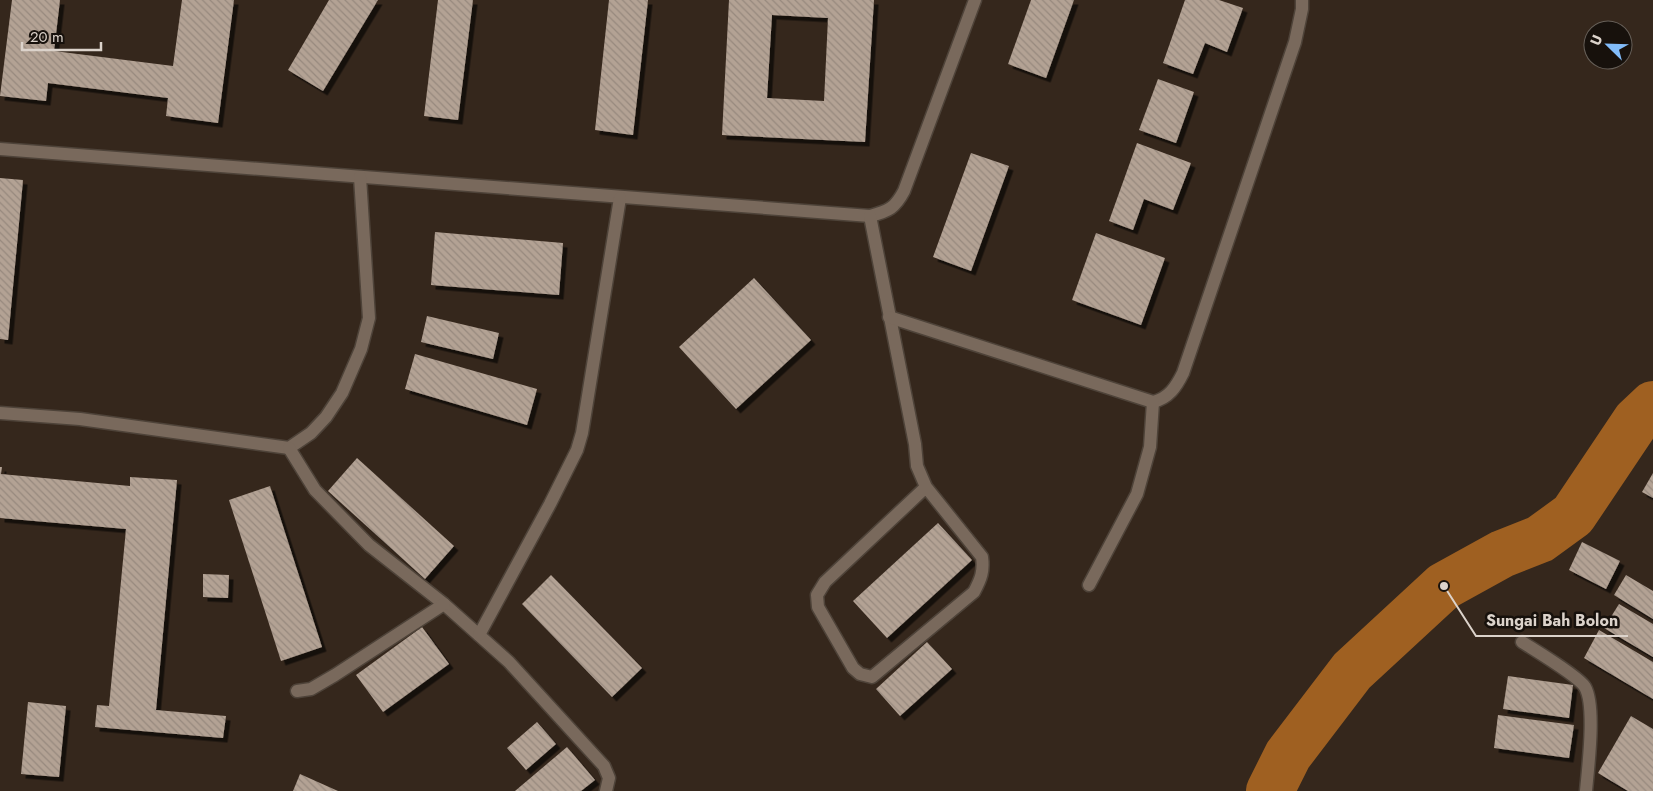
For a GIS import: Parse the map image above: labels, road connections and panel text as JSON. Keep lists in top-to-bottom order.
{
  "places": ["Sungai Bah Bolon"],
  "scale_bar": "20 m",
  "north": "top left"
}
